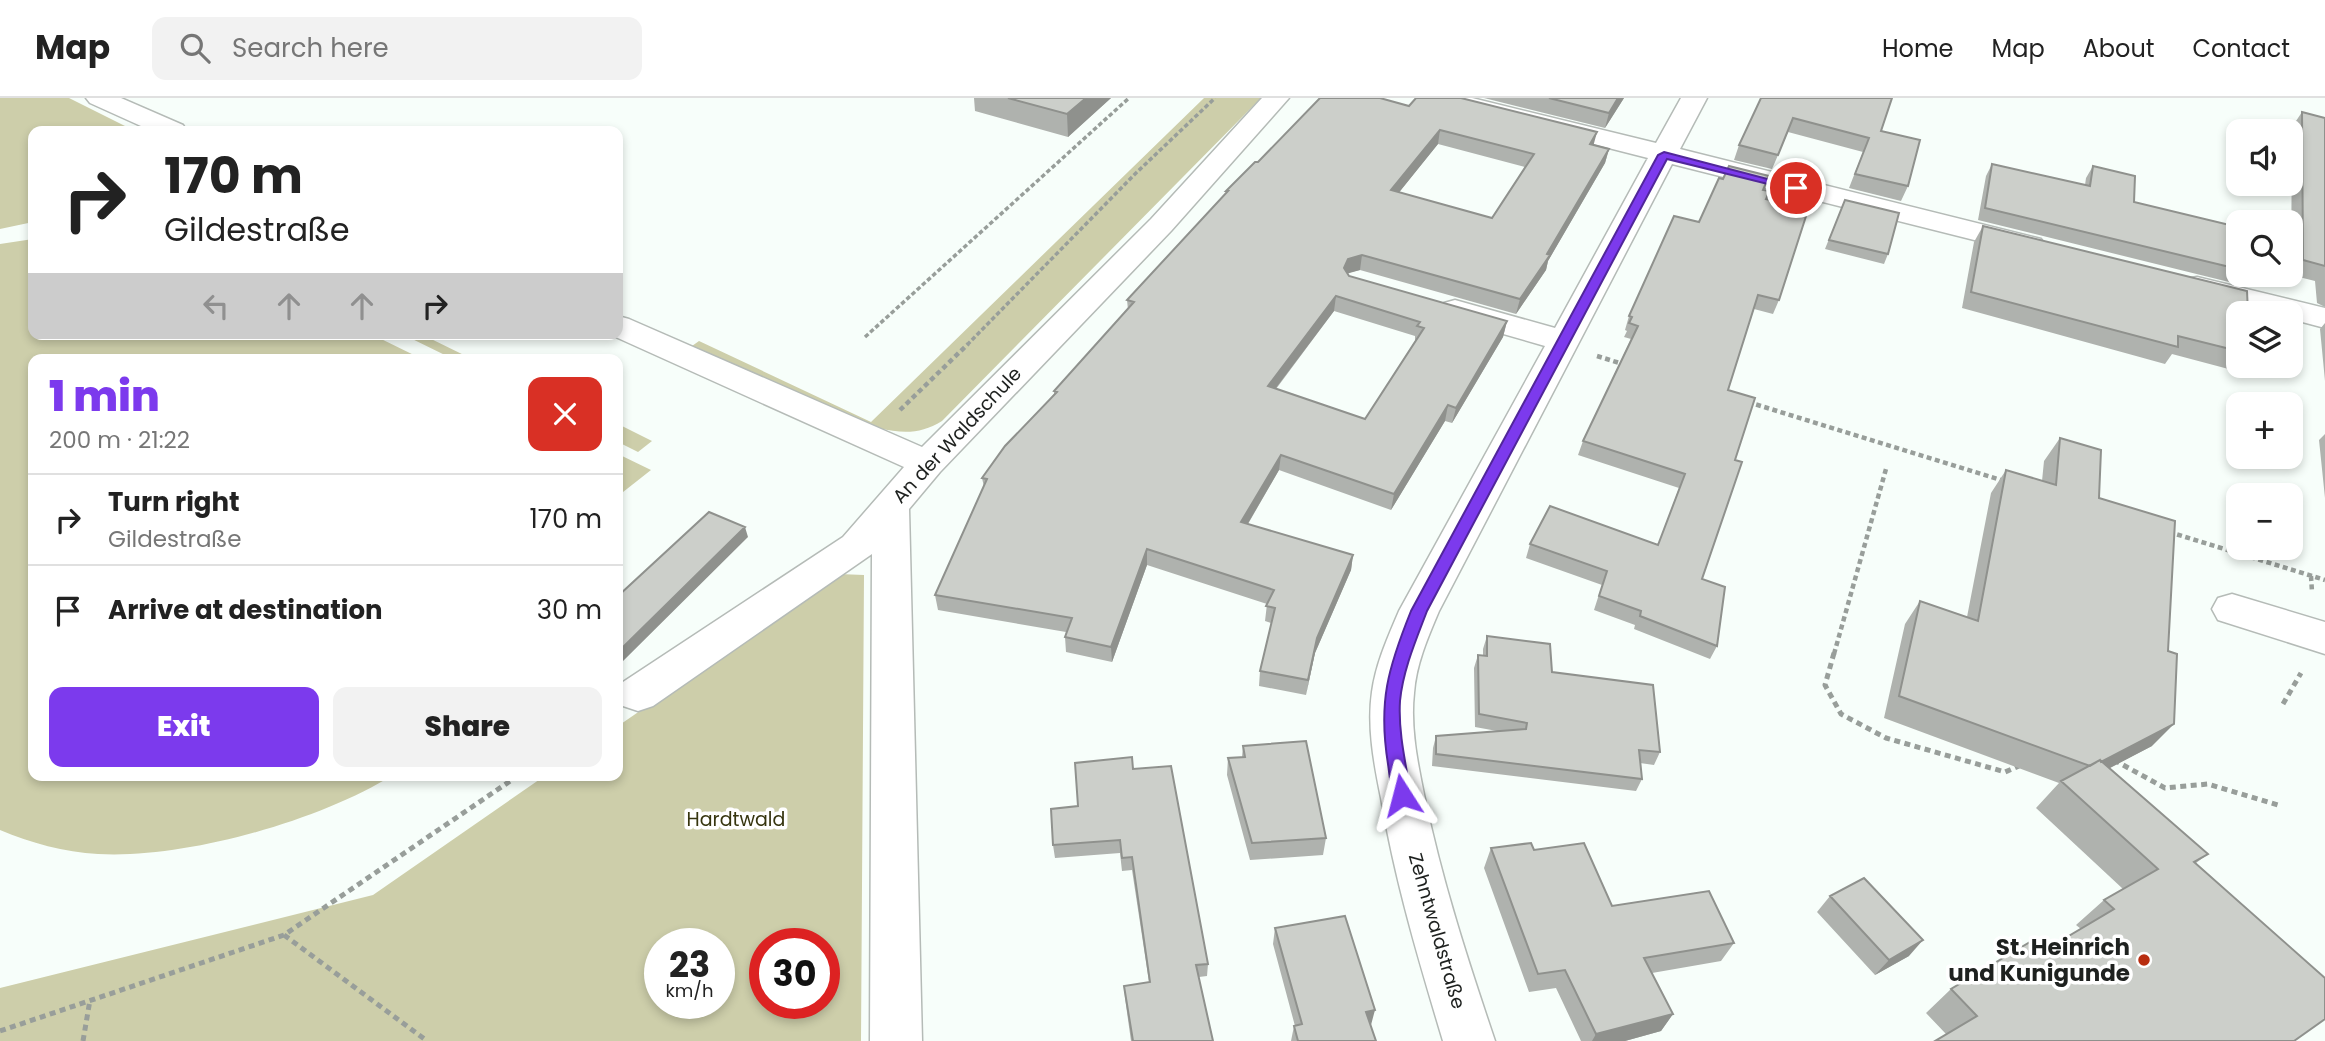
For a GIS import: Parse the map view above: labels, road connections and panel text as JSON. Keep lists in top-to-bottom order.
{
  "streets": {
    "street": ["An der Waldschule", "Zehntwaldstraße"]
  },
  "parks": ["Hardtwald"],
  "places": ["St. Heinrich und Kunigunde"],
  "page": {
    "header": "Map",
    "search": "Search here",
    "nav": [
      "Home",
      "Map",
      "About",
      "Contact"
    ],
    "map_buttons": ["+", "−"],
    "turn": ["170 m", "Gildestraße"],
    "heading": ["1 min", "200 m · 21:22"],
    "list": [
      {
        "name": "Turn right",
        "note": "Gildestraße",
        "value": "170 m"
      },
      {
        "name": "Arrive at destination",
        "value": "30 m"
      }
    ],
    "buttons": ["Exit", "Share"],
    "speed": "23 km/h",
    "limit": "30"
  }
}
